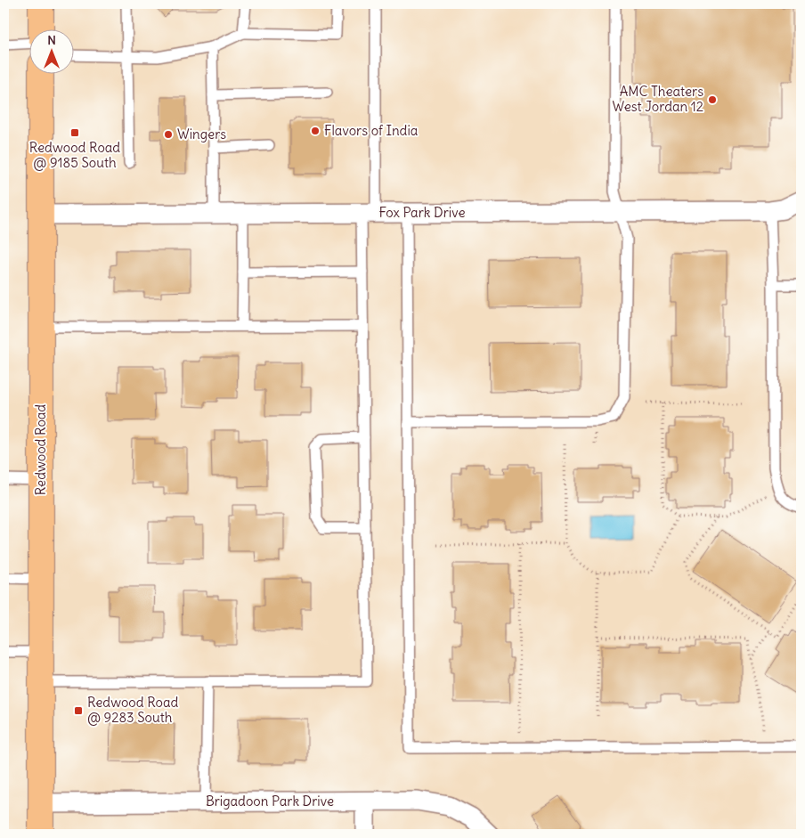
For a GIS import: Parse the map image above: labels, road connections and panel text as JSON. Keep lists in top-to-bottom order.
{
  "streets": {
    "main road": ["Redwood Road"],
    "street": ["Fox Park Drive", "Brigadoon Park Drive"]
  },
  "crossings": [
    ["Fox Park Drive", "Redwood Road"],
    ["Redwood Road", "Brigadoon Park Drive"]
  ],
  "places": {
    "other": ["AMC Theaters West Jordan 12", "Flavors of India", "Wingers"],
    "transit": ["Redwood Road @ 9185 South", "Redwood Road @ 9283 South"]
  },
  "north": "top"
}
